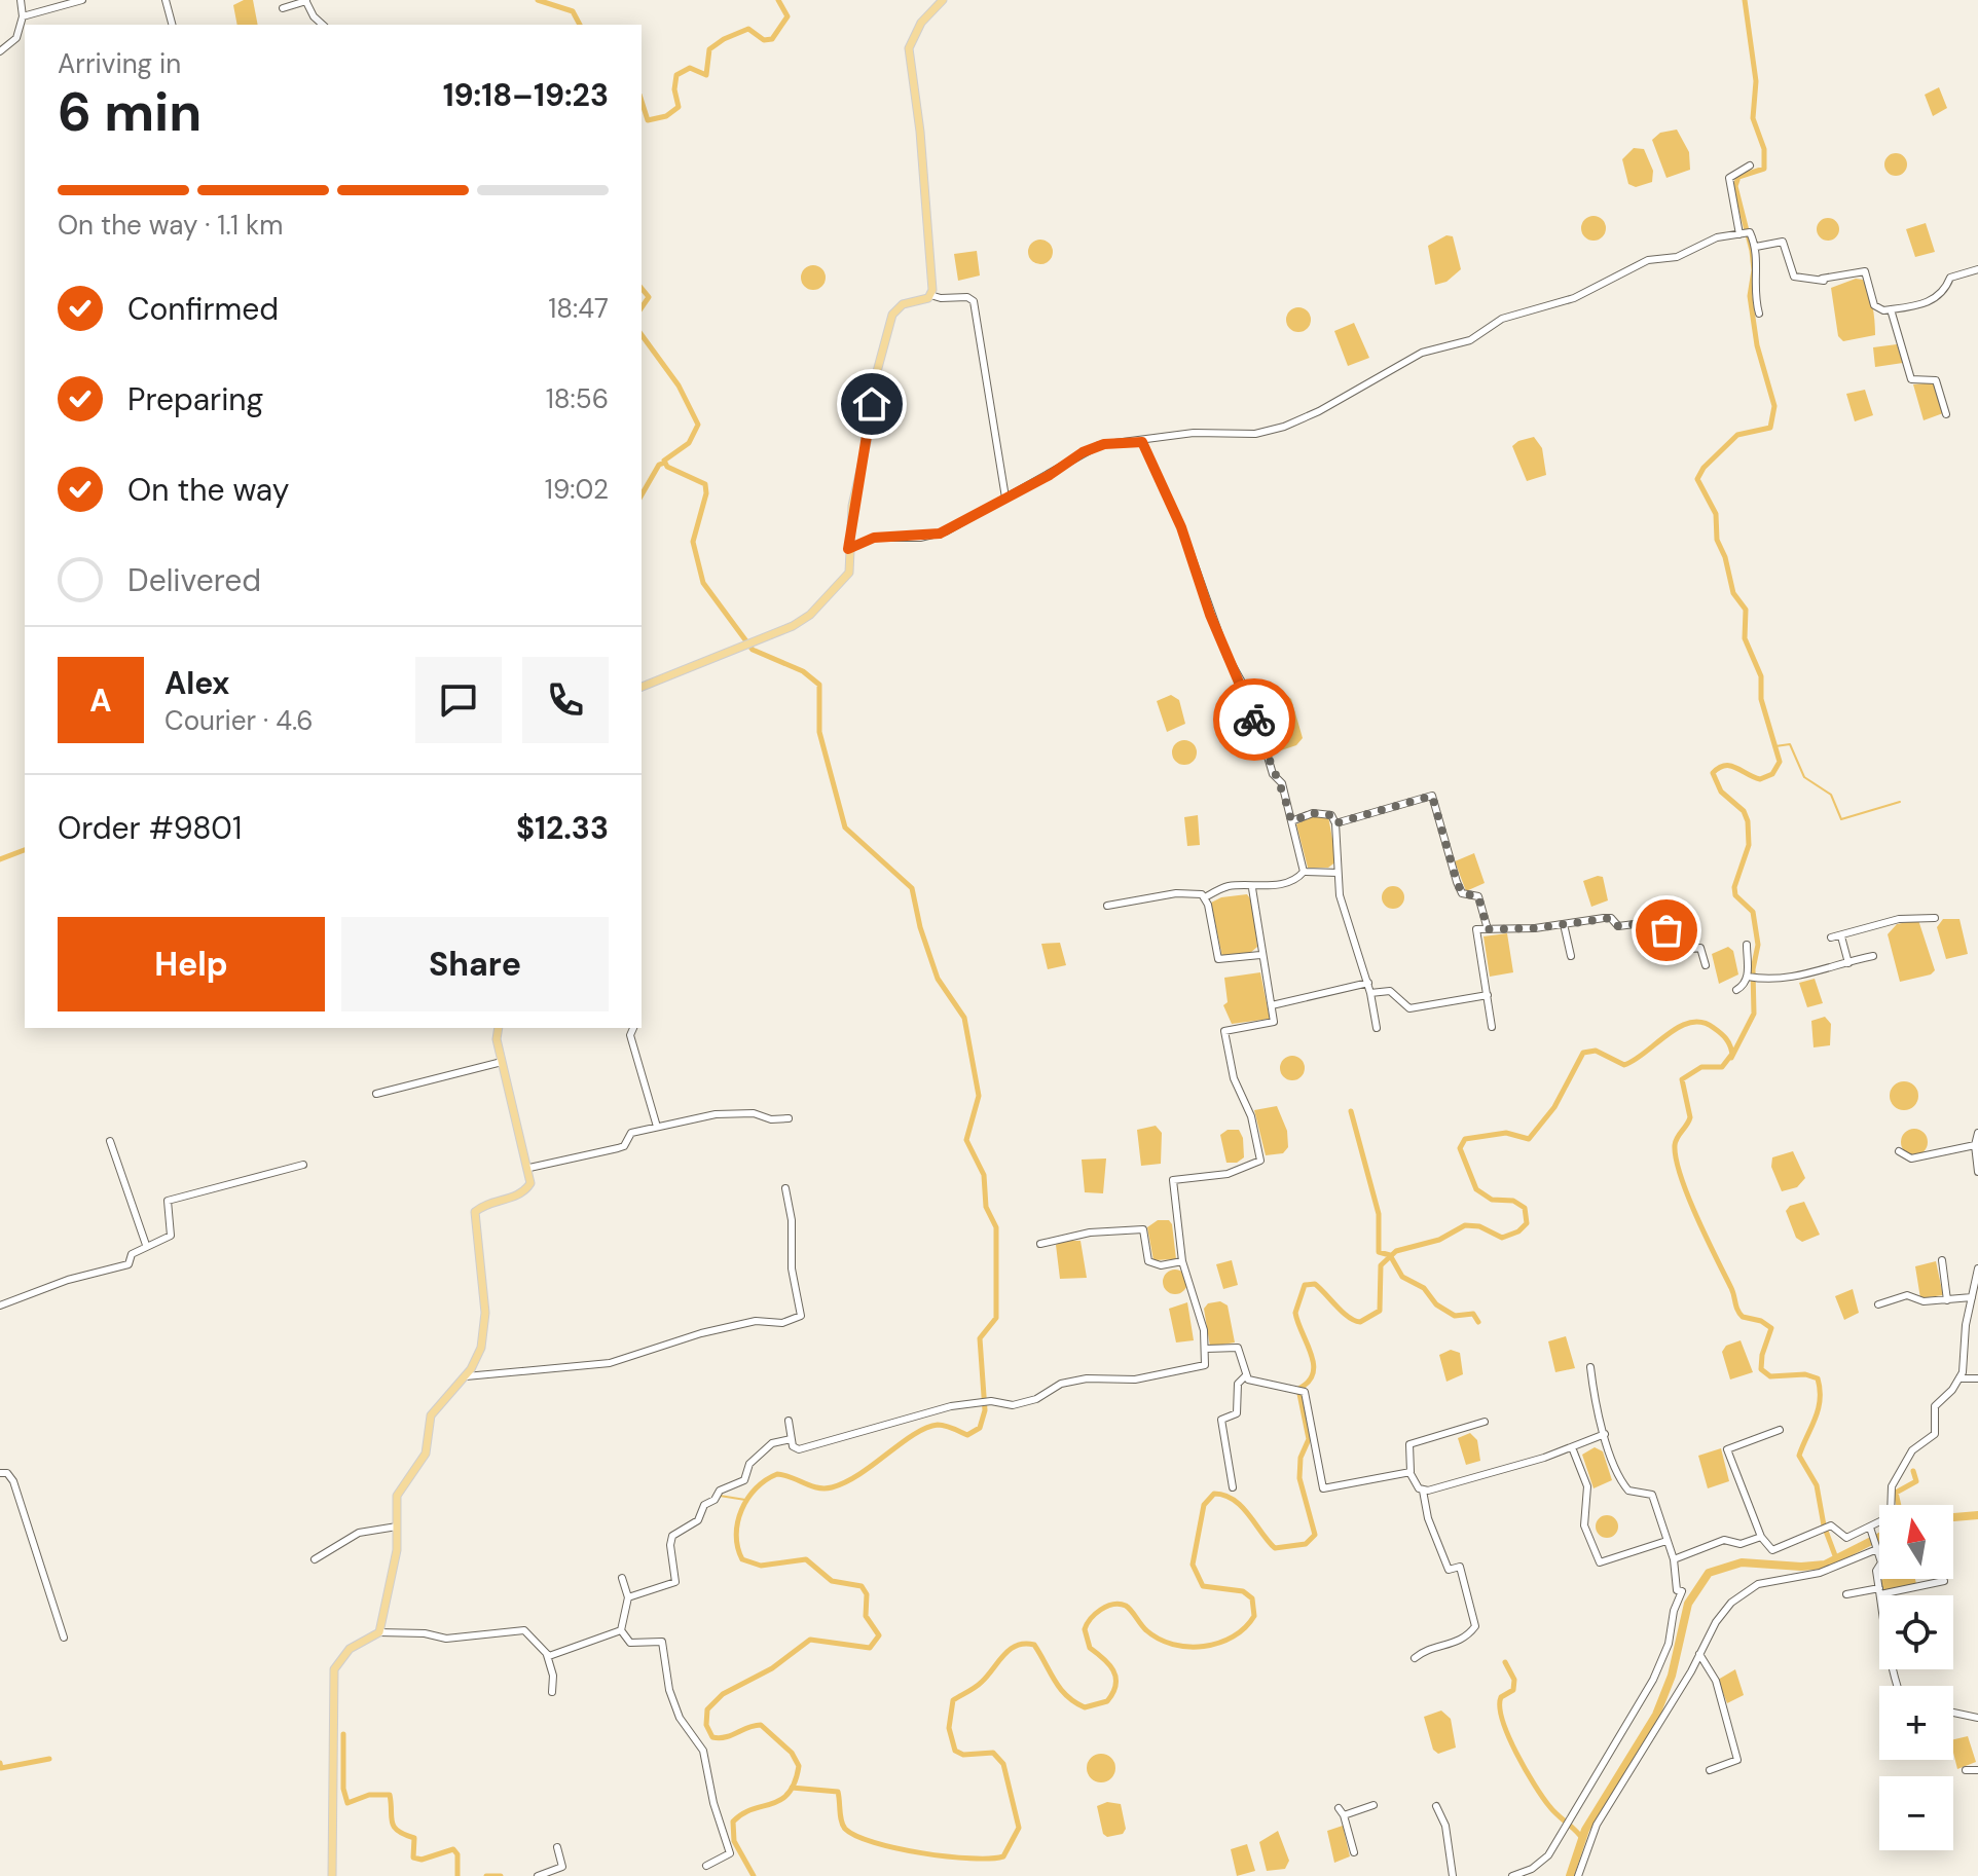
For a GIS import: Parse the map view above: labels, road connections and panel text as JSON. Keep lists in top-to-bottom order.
{
  "north": "top",
  "page": {
    "heading": ["6 min", "Arriving in", "19:18–19:23"],
    "panel": [
      "Alex",
      "Courier · 4.6",
      "Order #9801",
      "$12.33"
    ],
    "bar": "On the way · 1.1 km",
    "list": [
      ["Confirmed", "18:47"],
      ["Preparing", "18:56"],
      ["On the way", "19:02"],
      "Delivered"
    ],
    "round": "A",
    "buttons": ["Help", "Share"],
    "map_buttons": ["+", "−"]
  }
}
